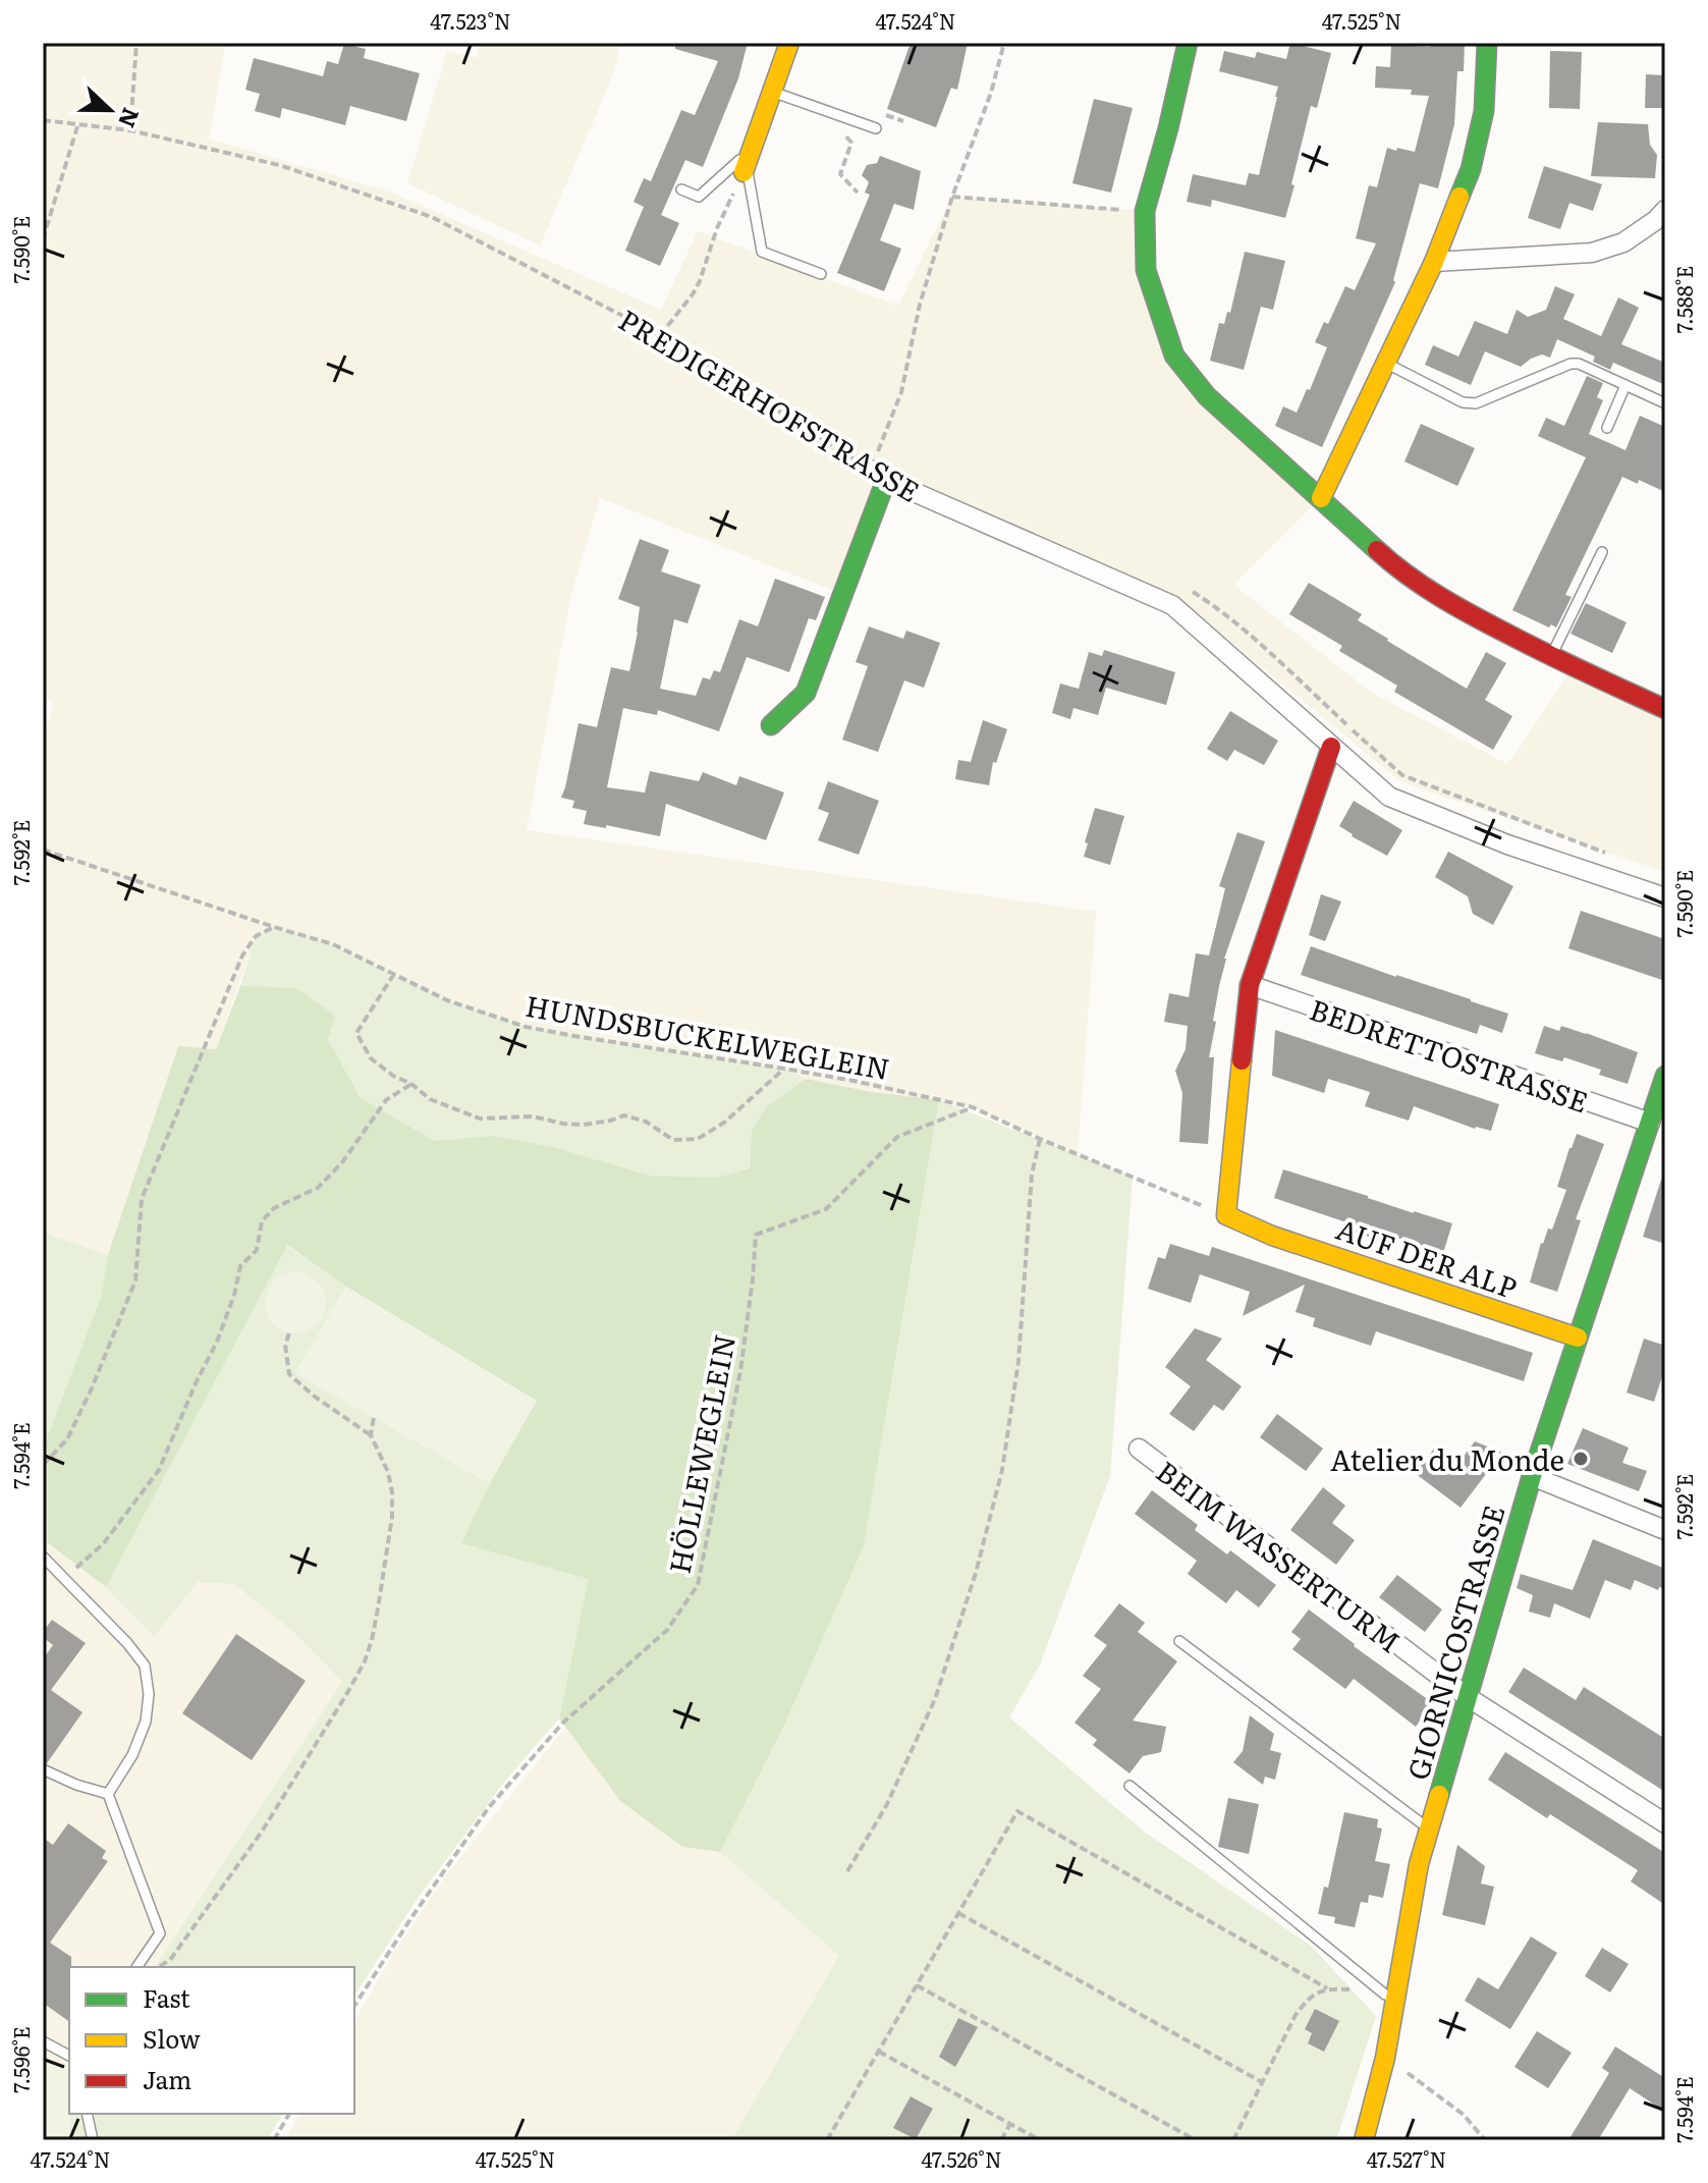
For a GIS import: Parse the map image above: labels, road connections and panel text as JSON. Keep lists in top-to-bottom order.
{
  "streets": {
    "street": [
      "PREDIGERHOFSTRASSE",
      "BEDRETTOSTRASSE",
      "AUF DER ALP",
      "BEIM WASSERTURM",
      "GIORNICOSTRASSE"
    ],
    "path": ["HUNDSBUCKELWEGLEIN", "HÖLLEWEGLEIN"]
  },
  "crossings": [
    ["HUNDSBUCKELWEGLEIN", "AUF DER ALP"],
    ["HUNDSBUCKELWEGLEIN", "HÖLLEWEGLEIN"],
    ["BEDRETTOSTRASSE", "GIORNICOSTRASSE"],
    ["AUF DER ALP", "GIORNICOSTRASSE"],
    ["BEIM WASSERTURM", "GIORNICOSTRASSE"]
  ],
  "places": ["Atelier du Monde"],
  "legend": ["Fast", "Slow", "Jam"],
  "north": "right",
  "coordinates": [
    "47.523°N",
    "47.524°N",
    "47.525°N",
    "7.590°E",
    "7.588°E",
    "7.592°E",
    "7.594°E",
    "7.596°E",
    "47.526°N",
    "47.527°N"
  ]
}
